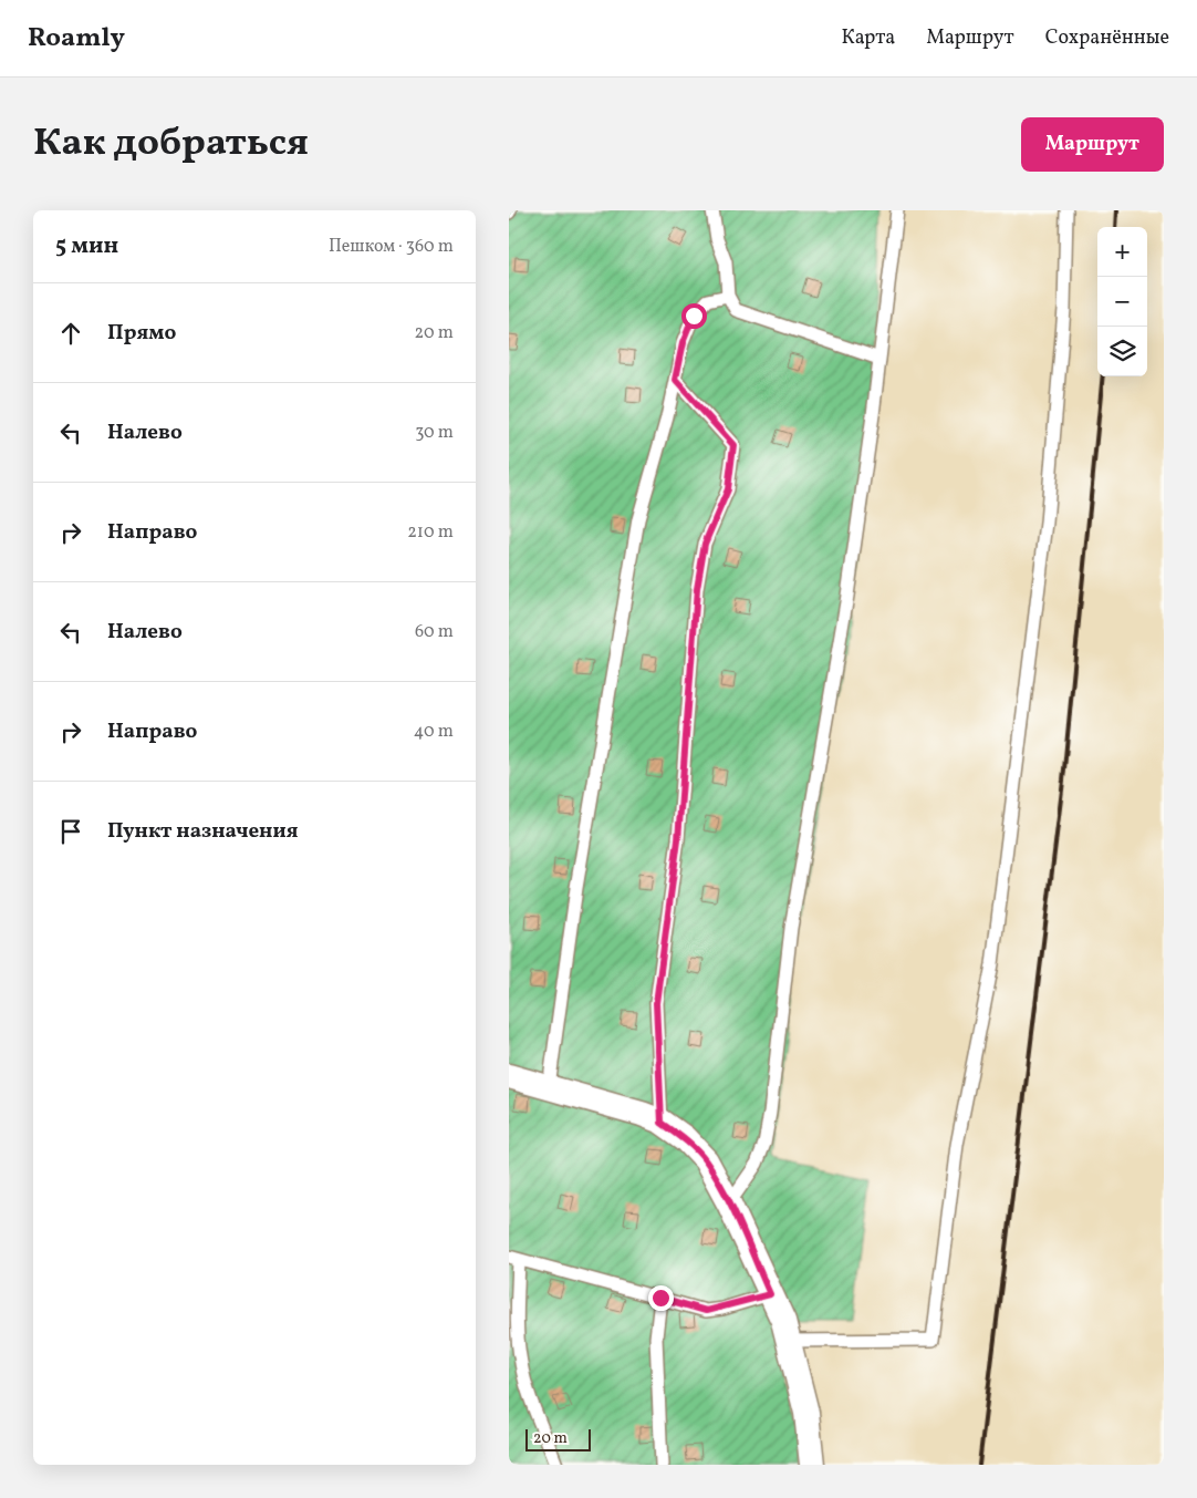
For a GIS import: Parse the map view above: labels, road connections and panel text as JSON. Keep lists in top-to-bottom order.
{
  "scale_bar": "20 m",
  "page": {
    "header": "Roamly",
    "nav": ["Карта", "Маршрут", "Сохранённые"],
    "title": "Как добраться",
    "buttons": "Маршрут",
    "heading": ["5 мин", "Пешком · 360 m"],
    "map_buttons": ["+", "−"],
    "list": [
      ["Прямо", "20 m"],
      ["Налево", "30 m"],
      ["Направо", "210 m"],
      ["Налево", "60 m"],
      ["Направо", "40 m"],
      "Пункт назначения"
    ],
    "scale": "20 m"
  }
}
